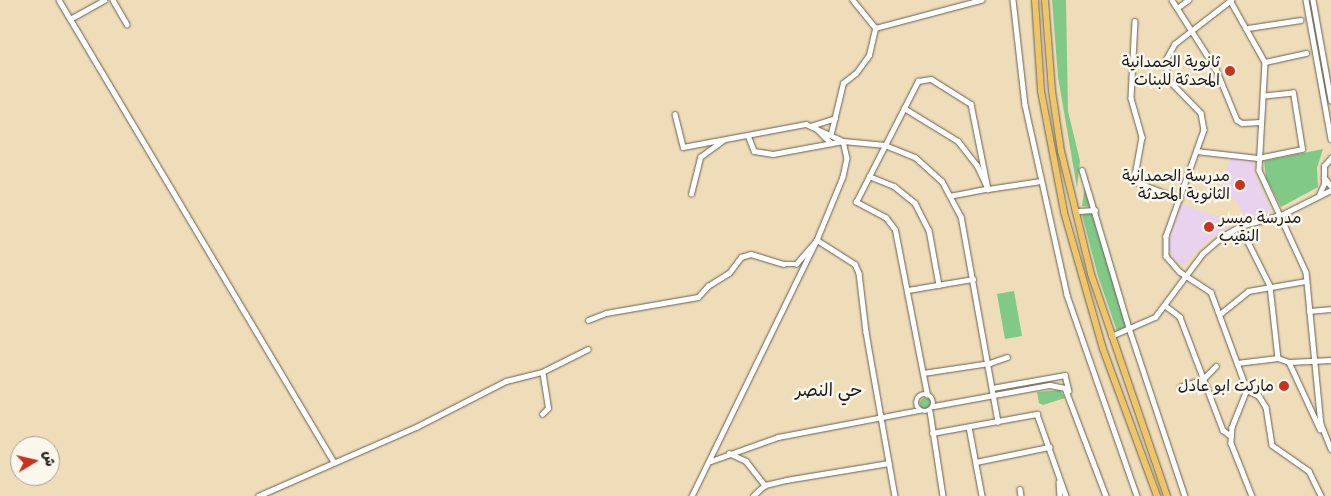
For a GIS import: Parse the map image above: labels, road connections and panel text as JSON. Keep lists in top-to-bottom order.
{
  "districts": ["حي النصر"],
  "places": [
    "ثانوية الحمدانية المحدثة للبنات",
    "مدرسة الحمدانية الثانوية المحدثة",
    "مدرسة ميسر النقيب",
    "ماركت ابو عادل"
  ],
  "north": "right"
}
